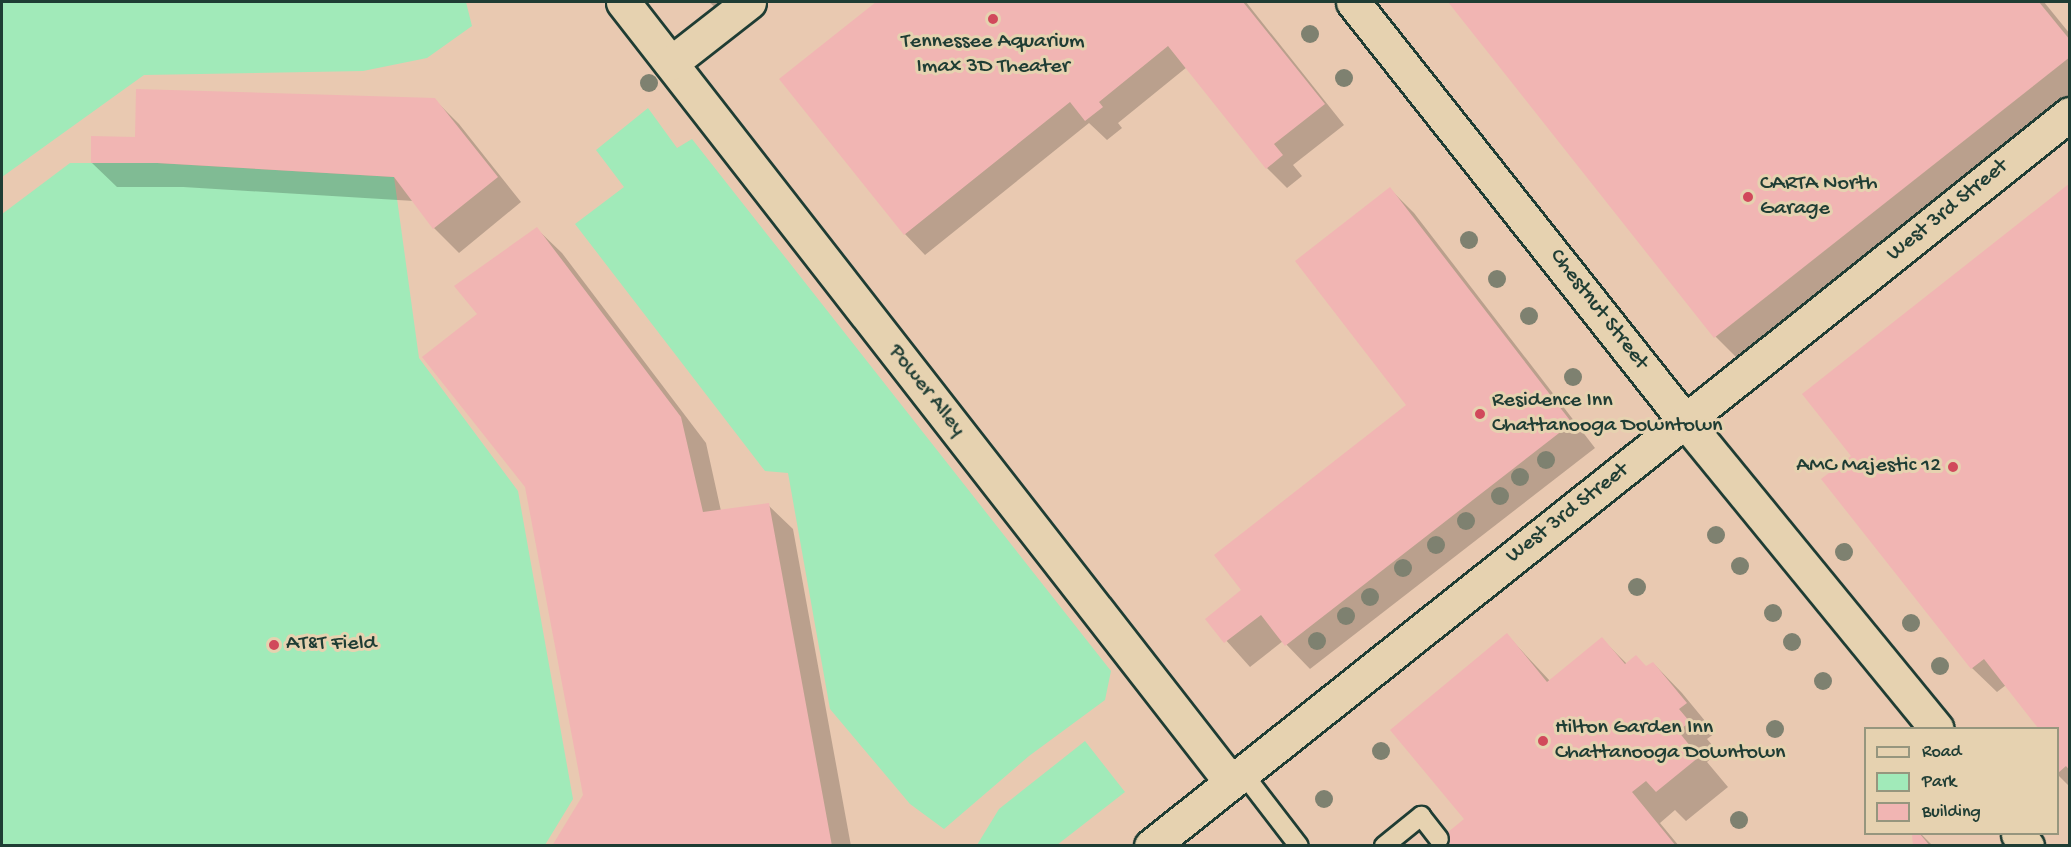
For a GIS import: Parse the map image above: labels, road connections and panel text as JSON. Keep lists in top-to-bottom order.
{
  "streets": {
    "street": ["West 3rd Street", "Chestnut Street", "Power Alley"]
  },
  "crossings": [
    ["West 3rd Street", "Chestnut Street"],
    ["West 3rd Street", "Power Alley"]
  ],
  "places": [
    "Tennessee Aquarium Imax 3D Theater",
    "CARTA North Garage",
    "Residence Inn Chattanooga Downtown",
    "AMC Majestic 12",
    "AT&T Field",
    "Hilton Garden Inn Chattanooga Downtown"
  ],
  "legend": ["Road", "Park", "Building"]
}
